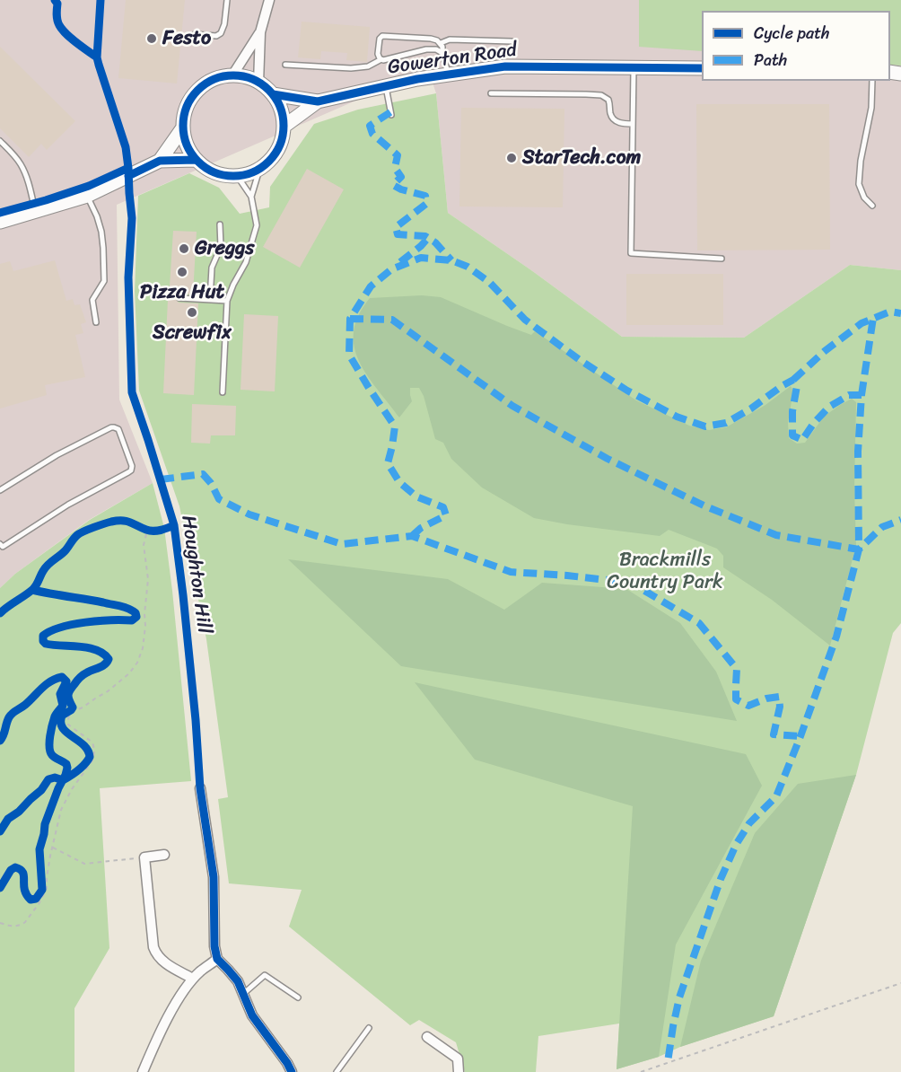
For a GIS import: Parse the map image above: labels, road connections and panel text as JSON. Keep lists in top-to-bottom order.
{
  "streets": {
    "street": ["Gowerton Road"],
    "cycle path": ["Houghton Hill"]
  },
  "parks": ["Brackmills Country Park"],
  "places": [
    "Festo",
    "StarTech.com",
    "Greggs",
    "Pizza Hut",
    "Screwfix"
  ],
  "legend": ["Cycle path", "Path"]
}
